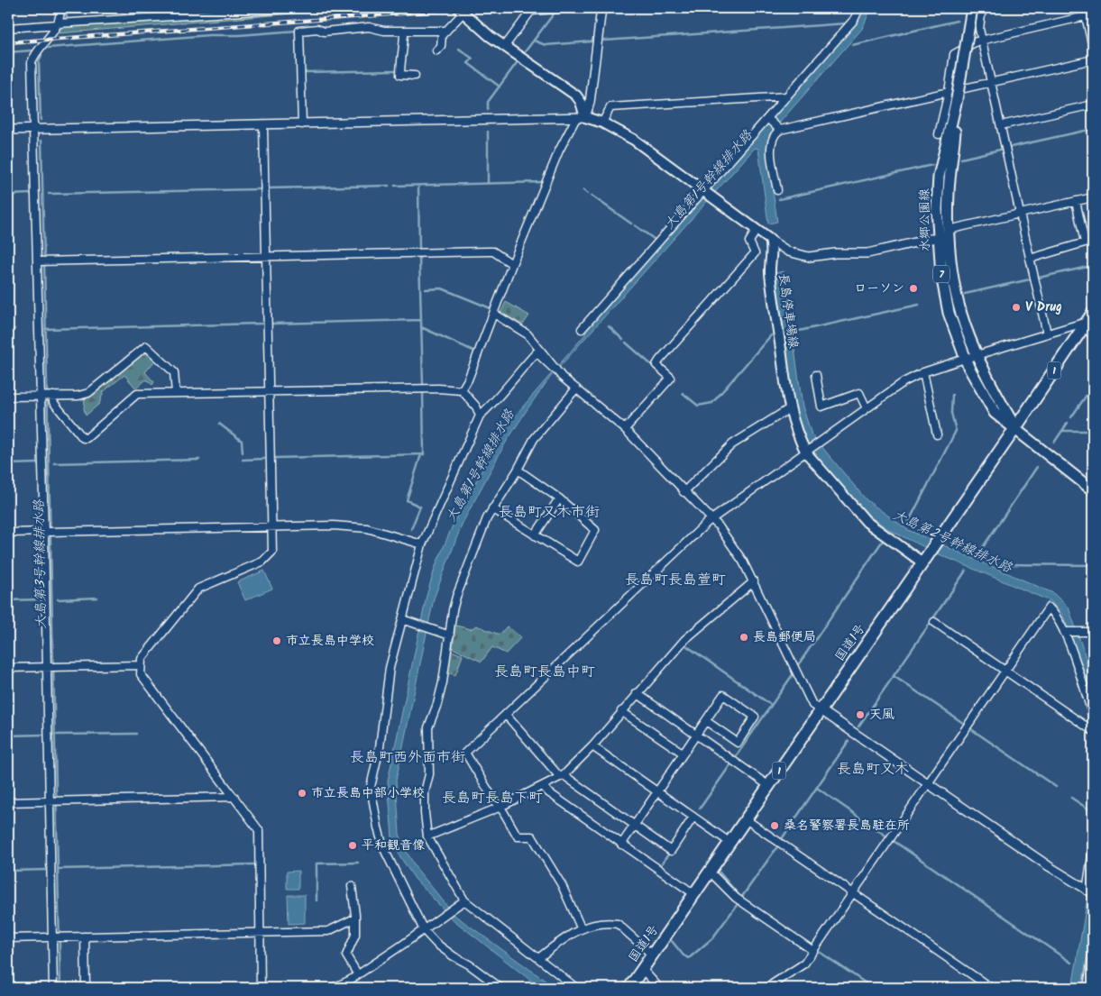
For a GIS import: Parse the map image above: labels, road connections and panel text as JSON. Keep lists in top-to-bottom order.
{
  "streets": {
    "highway": ["1", "国道1号"],
    "main road": ["水郷公園線", "7", "長島停車場線"]
  },
  "crossings": [
    ["水郷公園線", "国道1号"],
    ["長島停車場線", "国道1号"]
  ],
  "districts": [
    "長島町又木市街",
    "長島町長島萱町",
    "長島町長島中町",
    "長島町西外面市街",
    "長島町又木",
    "長島町長島下町"
  ],
  "water": ["大島第1号幹線排水路", "大島第2号幹線排水路", "大島第3号幹線排水路"],
  "places": [
    "ローソン",
    "V Drug",
    "長島郵便局",
    "市立長島中学校",
    "天風",
    "市立長島中部小学校",
    "桑名警察署長島駐在所",
    "平和観音像"
  ]
}
